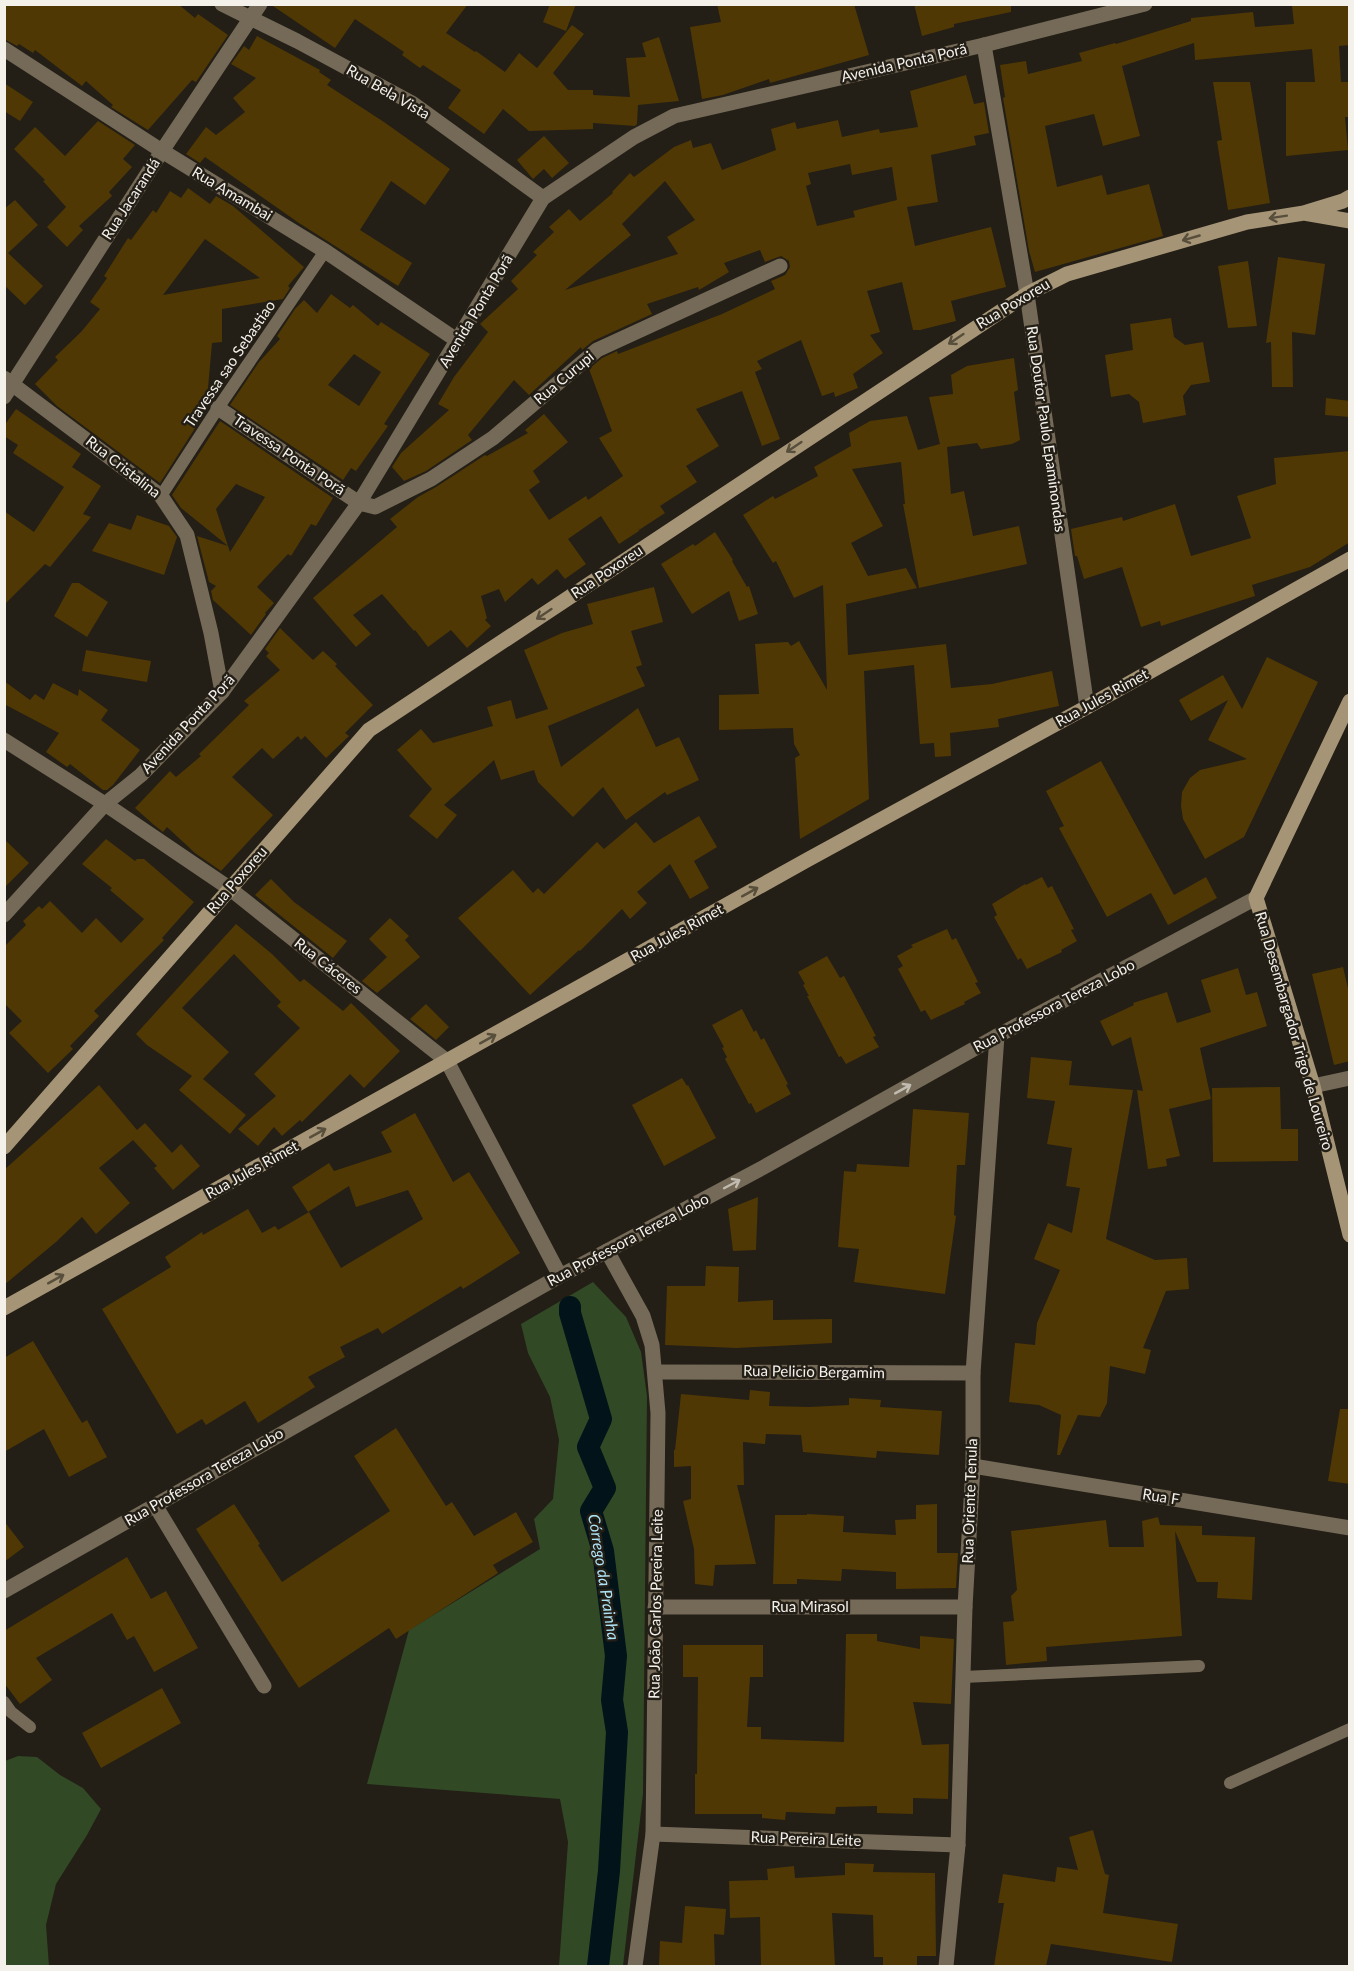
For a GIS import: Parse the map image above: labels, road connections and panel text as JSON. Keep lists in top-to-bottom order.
{
  "streets": {
    "street": [
      "Avenida Ponta Porã",
      "Rua Bela Vista",
      "Rua Amambai",
      "Rua Jacarandá",
      "Rua Poxoreu",
      "Rua Curupi",
      "Rua Doutor Paulo Epaminondas",
      "Travessa Ponta Porã",
      "Rua Cristalina",
      "Rua Jules Rimet",
      "Rua Cáceres",
      "Rua Professora Tereza Lobo",
      "Rua Desembargador Trigo de Loureiro",
      "Rua Pelicio Bergamim",
      "Rua F",
      "Rua Oriente Tenula",
      "Rua João Carlos Pereira Leite",
      "Rua Mirasol",
      "Rua Pereira Leite"
    ],
    "lane": ["Travessa sao Sebastiao"]
  },
  "crossings": [
    ["Avenida Ponta Porã", "Rua Bela Vista"],
    ["Avenida Ponta Porã", "Rua Amambai"],
    ["Avenida Ponta Porã", "Rua Curupi"],
    ["Avenida Ponta Porã", "Rua Doutor Paulo Epaminondas"],
    ["Avenida Ponta Porã", "Travessa Ponta Porã"],
    ["Avenida Ponta Porã", "Rua Cristalina"],
    ["Avenida Ponta Porã", "Rua Cáceres"],
    ["Rua Bela Vista", "Rua Jacarandá"],
    ["Rua Amambai", "Rua Jacarandá"],
    ["Rua Amambai", "Travessa sao Sebastiao"],
    ["Rua Jacarandá", "Rua Cristalina"],
    ["Rua Poxoreu", "Rua Doutor Paulo Epaminondas"],
    ["Rua Poxoreu", "Rua Cáceres"],
    ["Travessa sao Sebastiao", "Travessa Ponta Porã"],
    ["Travessa sao Sebastiao", "Rua Cristalina"],
    ["Rua Curupi", "Travessa Ponta Porã"],
    ["Rua Doutor Paulo Epaminondas", "Rua Jules Rimet"],
    ["Rua Jules Rimet", "Rua Cáceres"],
    ["Rua Cáceres", "Rua Professora Tereza Lobo"],
    ["Rua Professora Tereza Lobo", "Rua Desembargador Trigo de Loureiro"],
    ["Rua Professora Tereza Lobo", "Rua Oriente Tenula"],
    ["Rua Professora Tereza Lobo", "Rua João Carlos Pereira Leite"],
    ["Rua Pelicio Bergamim", "Rua Oriente Tenula"],
    ["Rua Pelicio Bergamim", "Rua João Carlos Pereira Leite"],
    ["Rua F", "Rua Oriente Tenula"],
    ["Rua Oriente Tenula", "Rua Mirasol"],
    ["Rua Oriente Tenula", "Rua Pereira Leite"],
    ["Rua João Carlos Pereira Leite", "Rua Mirasol"],
    ["Rua João Carlos Pereira Leite", "Rua Pereira Leite"]
  ],
  "one_way": ["Rua Poxoreu", "Rua Jules Rimet"],
  "water": ["Córrego da Prainha"]
}
